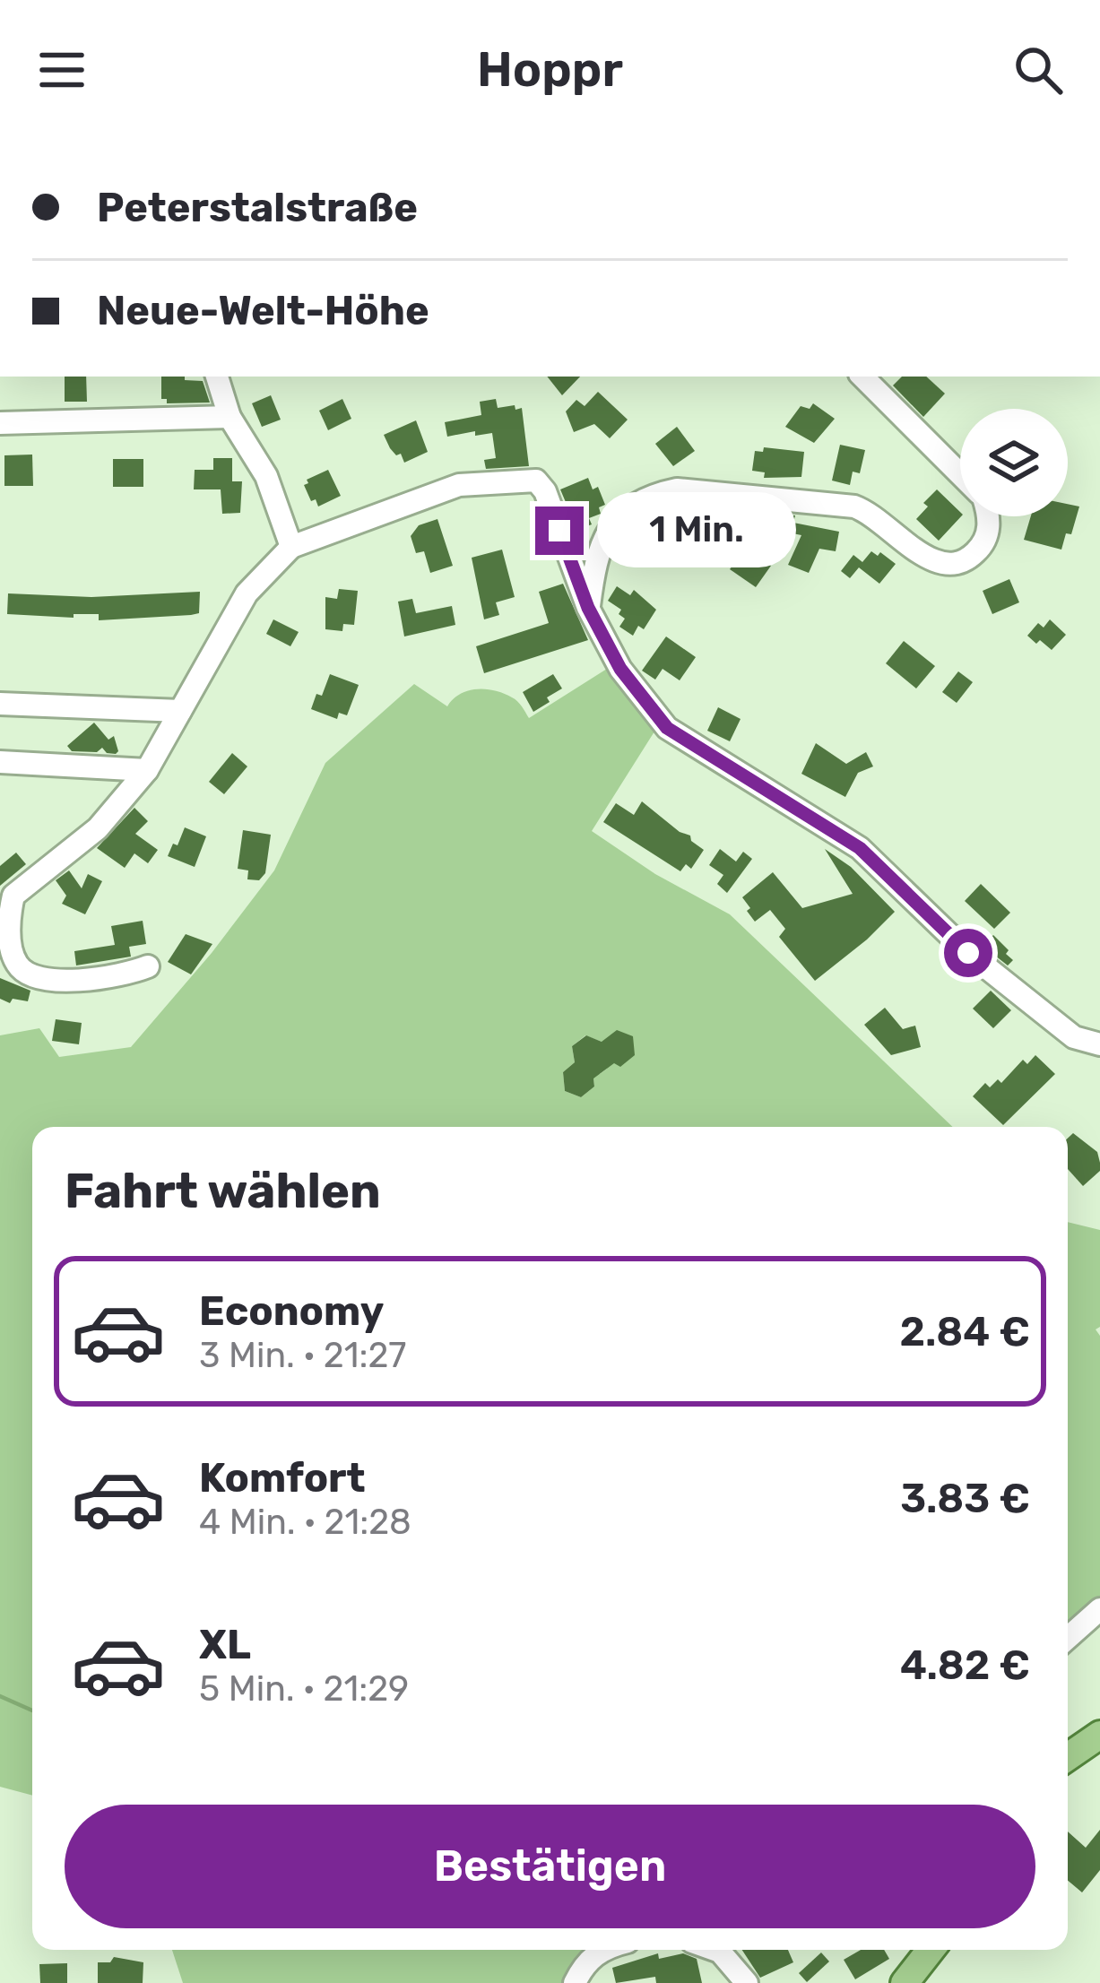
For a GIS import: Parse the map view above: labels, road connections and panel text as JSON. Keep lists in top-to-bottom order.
{
  "page": {
    "header": "Hoppr",
    "banner": ["Peterstalstraße", "Neue-Welt-Höhe"],
    "bubble": "1 Min.",
    "heading": "Fahrt wählen",
    "list": [
      {
        "name": "Economy",
        "note": "3 Min. · 21:27",
        "value": "2.84 €"
      },
      {
        "name": "Komfort",
        "note": "4 Min. · 21:28",
        "value": "3.83 €"
      },
      {
        "name": "XL",
        "note": "5 Min. · 21:29",
        "value": "4.82 €"
      }
    ],
    "buttons": "Bestätigen"
  }
}
